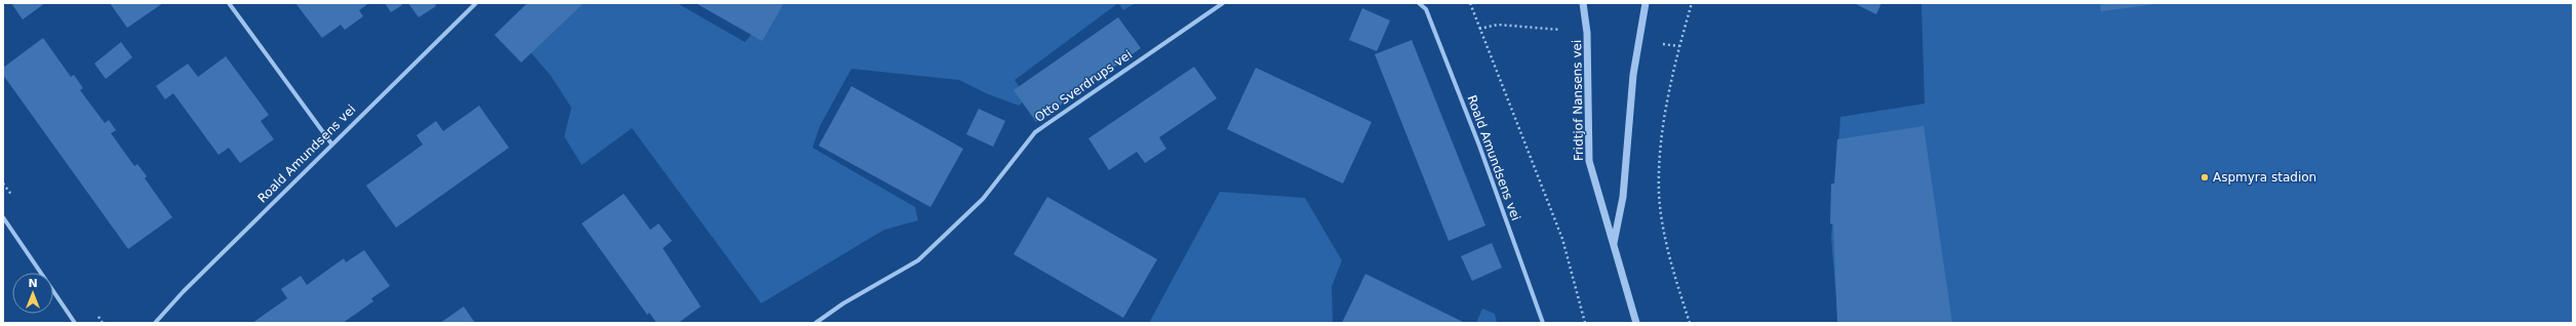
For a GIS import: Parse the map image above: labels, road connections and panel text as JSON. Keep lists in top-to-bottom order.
{
  "streets": {
    "street": ["Otto Sverdrups vei", "Fridtjof Nansens vei", "Roald Amundsens vei"]
  },
  "places": ["Aspmyra stadion"],
  "north": "top"
}
